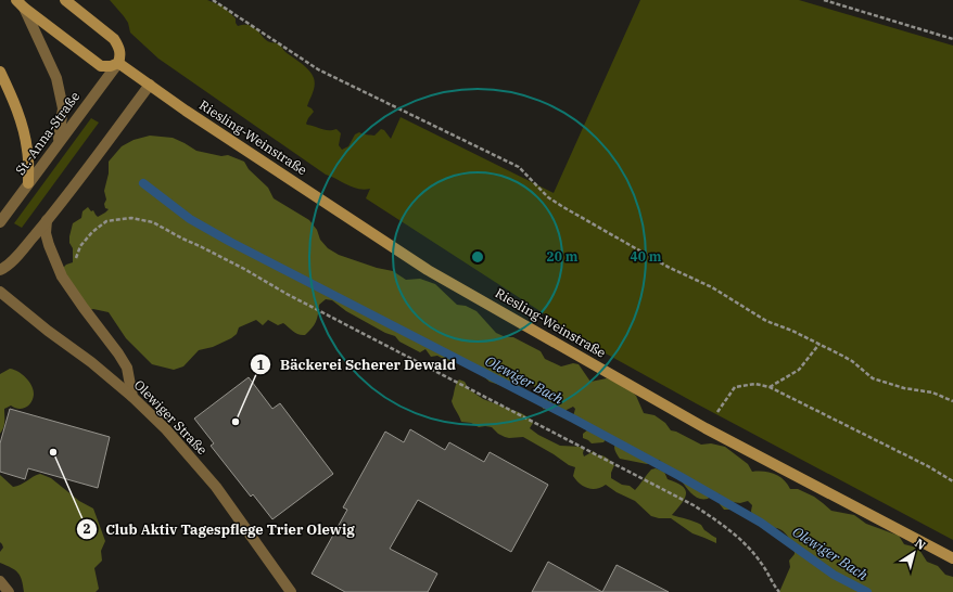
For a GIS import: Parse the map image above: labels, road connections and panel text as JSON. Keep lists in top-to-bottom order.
{
  "streets": {
    "main road": ["Riesling-Weinstraße"],
    "street": ["St.-Anna-Straße", "Olewiger Straße"]
  },
  "water": ["Olewiger Bach"],
  "places": ["Bäckerei Scherer Dewald", "Club Aktiv Tagespflege Trier Olewig"],
  "north": "top right",
  "rings": ["20 m", "40 m"]
}
